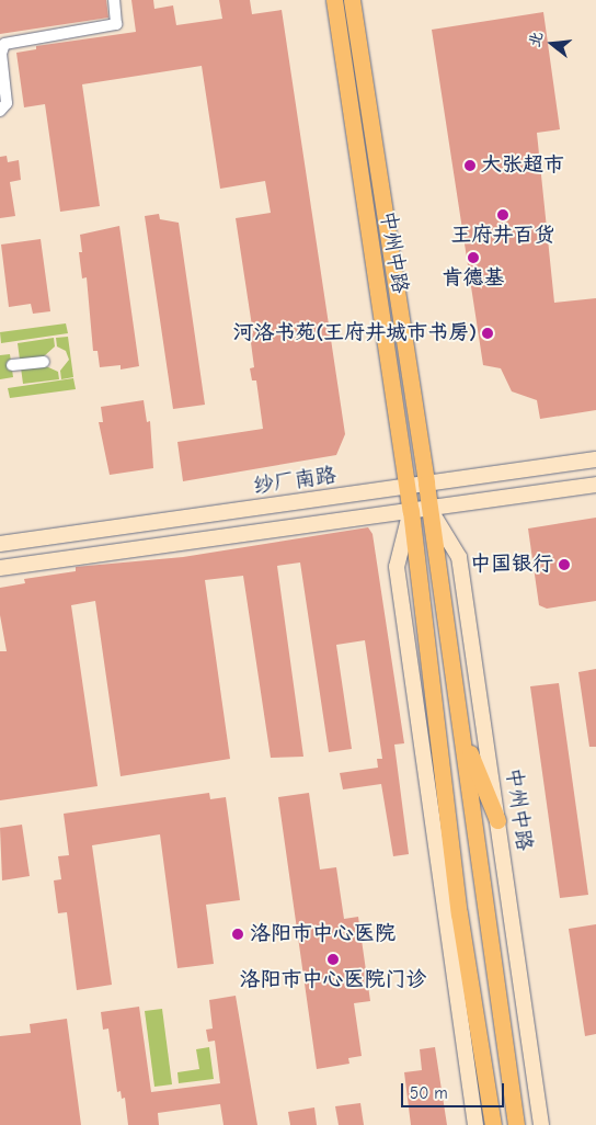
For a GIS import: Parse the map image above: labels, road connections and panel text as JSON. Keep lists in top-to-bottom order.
{
  "streets": {
    "main road": ["中州中路", "纱厂南路"]
  },
  "crossings": [
    ["中州中路", "纱厂南路"]
  ],
  "places": [
    "大张超市",
    "王府井百货",
    "肯德基",
    "河洛书苑(王府井城市书房)",
    "中国银行",
    "洛阳市中心医院",
    "洛阳市中心医院门诊"
  ],
  "scale_bar": "50 m",
  "north": "left"
}
